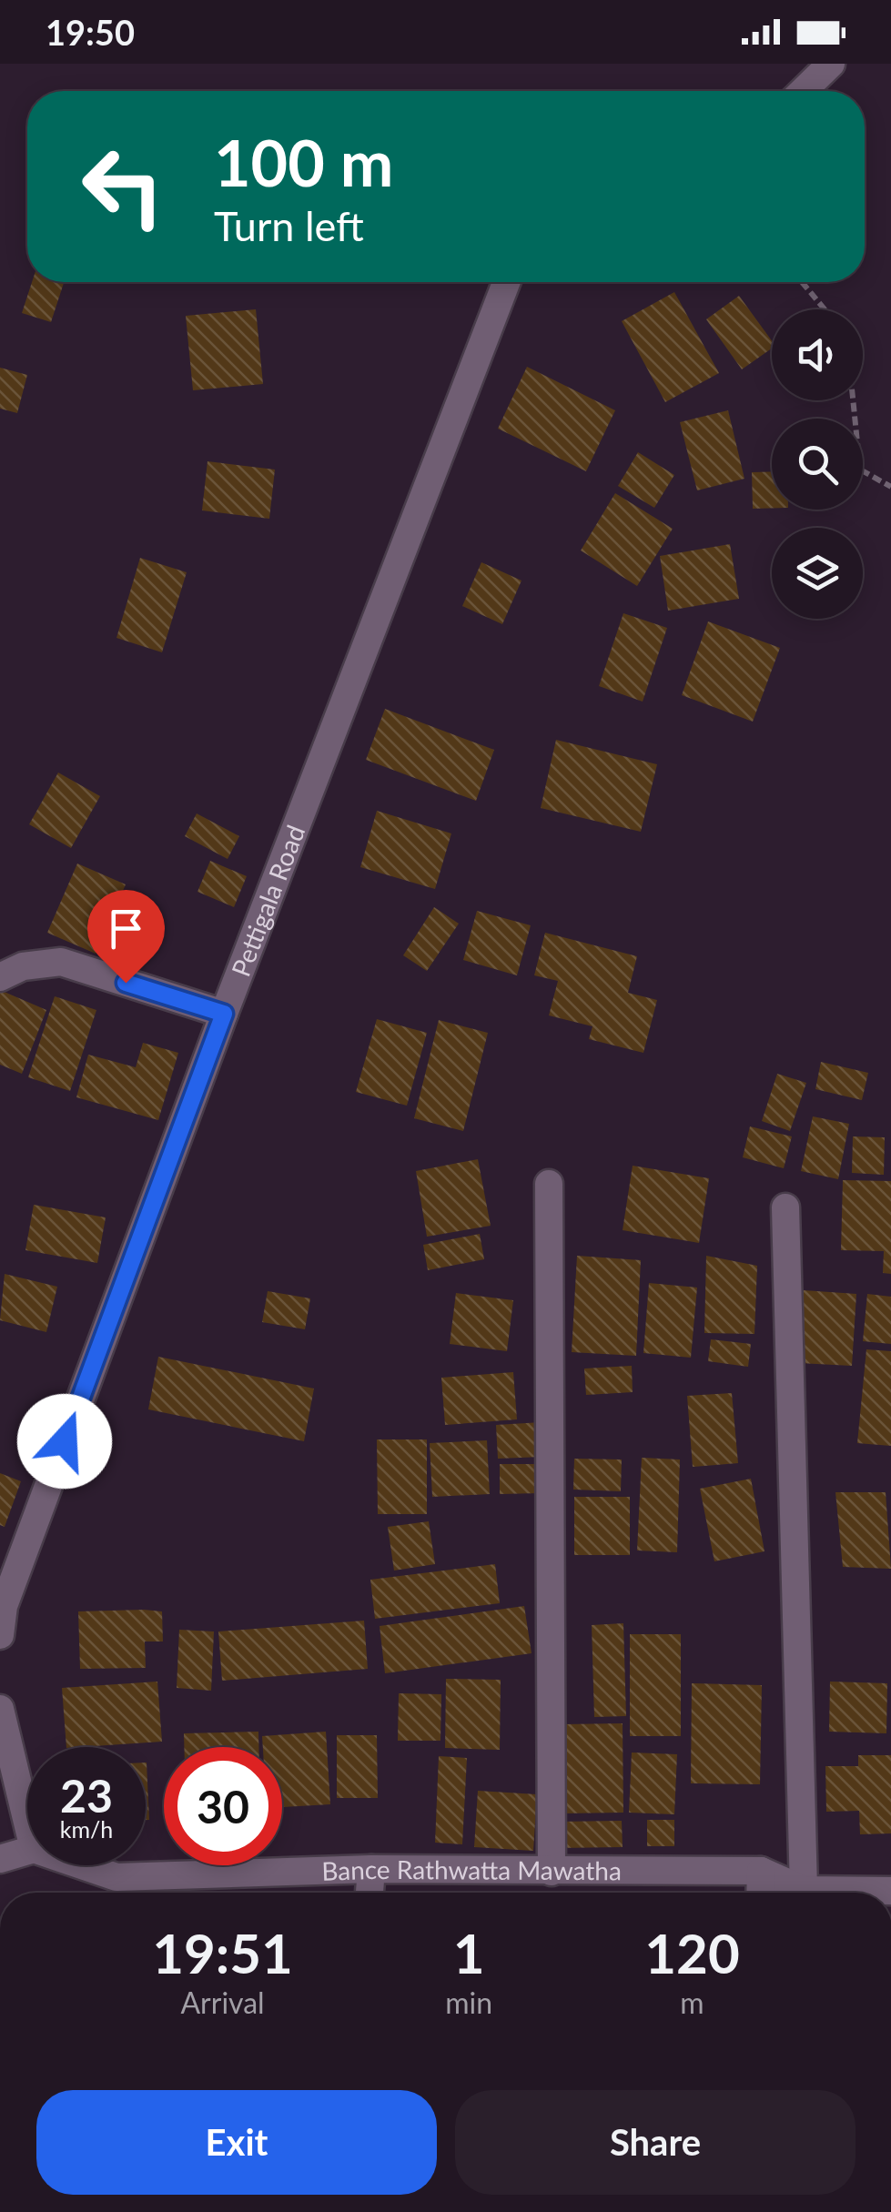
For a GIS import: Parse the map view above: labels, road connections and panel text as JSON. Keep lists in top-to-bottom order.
{
  "streets": {
    "street": ["Pettigala Road", "Bance Rathwatta Mawatha"]
  },
  "page": {
    "status": "19:50",
    "turn": ["100 m", "Turn left"],
    "speed": "23 km/h",
    "limit": "30",
    "eta": [
      "19:51",
      "Arrival",
      "1",
      "min",
      "120",
      "m"
    ],
    "buttons": ["Exit", "Share"]
  }
}
